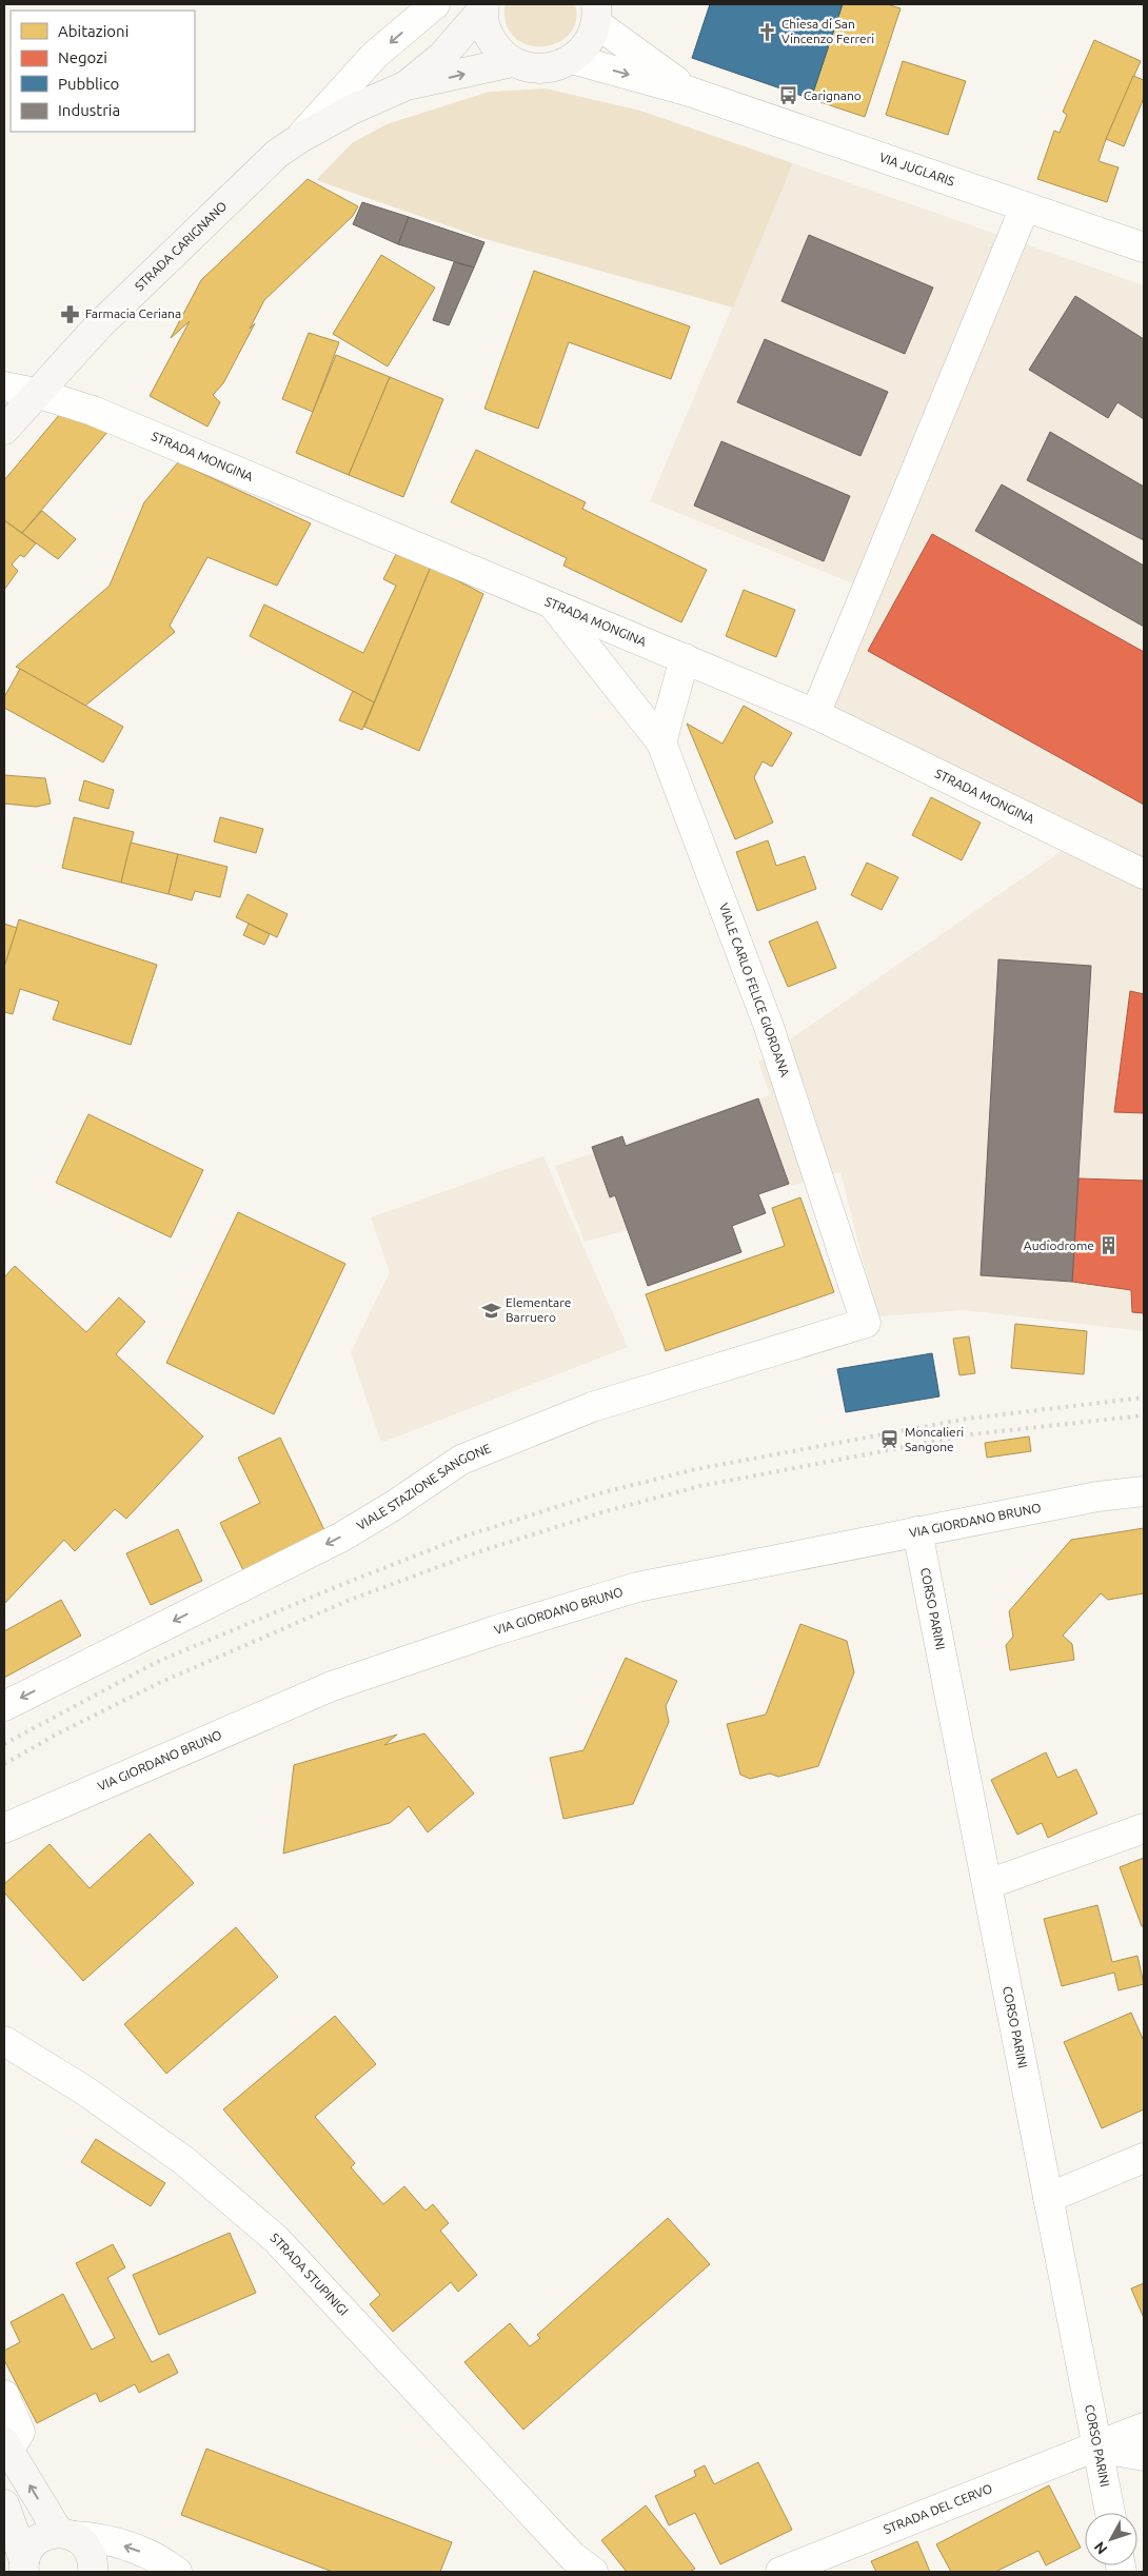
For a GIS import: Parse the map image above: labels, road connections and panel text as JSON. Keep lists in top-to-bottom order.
{
  "streets": {
    "main road": ["STRADA CARIGNANO"],
    "street": [
      "VIA JUGLARIS",
      "STRADA MONGINA",
      "VIALE CARLO FELICE GIORDANA",
      "VIALE STAZIONE SANGONE",
      "VIA GIORDANO BRUNO",
      "CORSO PARINI",
      "STRADA STUPINIGI",
      "STRADA DEL CERVO"
    ]
  },
  "crossings": [
    ["STRADA CARIGNANO", "STRADA MONGINA"],
    ["STRADA MONGINA", "VIALE CARLO FELICE GIORDANA"],
    ["VIALE CARLO FELICE GIORDANA", "VIALE STAZIONE SANGONE"],
    ["VIA GIORDANO BRUNO", "CORSO PARINI"],
    ["CORSO PARINI", "STRADA DEL CERVO"]
  ],
  "one_way": ["VIALE STAZIONE SANGONE"],
  "places": {
    "church": ["Chiesa di San Vincenzo Ferreri"],
    "bus stop": ["Carignano"],
    "pharmacy": ["Farmacia Ceriana"],
    "building": ["Audiodrome"],
    "school or university": ["Elementare Barruero"],
    "station": ["Moncalieri Sangone"]
  },
  "legend": [
    "Abitazioni",
    "Negozi",
    "Pubblico",
    "Industria"
  ],
  "north": "bottom left"
}
